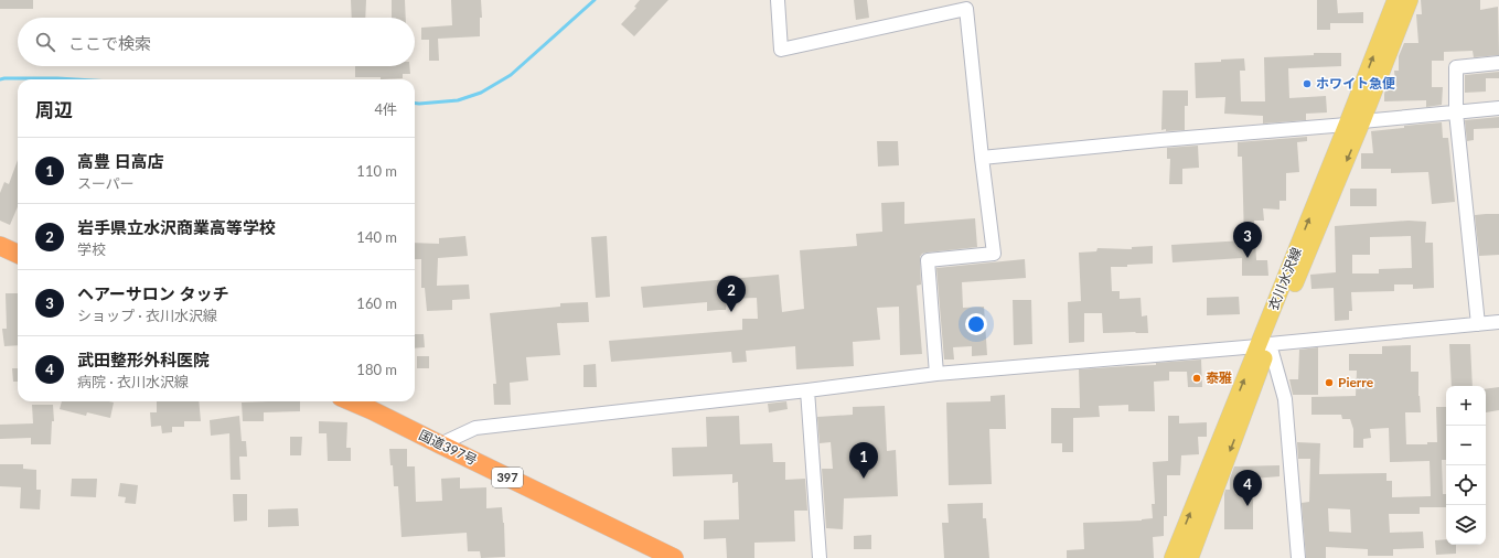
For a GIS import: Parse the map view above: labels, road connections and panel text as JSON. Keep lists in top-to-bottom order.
{
  "streets": {
    "highway": ["国道397号", "397"],
    "main road": ["衣川水沢線"]
  },
  "places": ["ホワイト急便", "泰雅", "Pierre"],
  "page": {
    "search": "ここで検索",
    "heading": ["周辺", "4件"],
    "list": [
      {
        "mark": "1",
        "name": "高豊 日高店",
        "note": "スーパー",
        "value": "110 m"
      },
      {
        "mark": "2",
        "name": "岩手県立水沢商業高等学校",
        "note": "学校",
        "value": "140 m"
      },
      {
        "mark": "3",
        "name": "ヘアーサロン タッチ",
        "note": "ショップ · 衣川水沢線",
        "value": "160 m"
      },
      {
        "mark": "4",
        "name": "武田整形外科医院",
        "note": "病院 · 衣川水沢線",
        "value": "180 m"
      }
    ],
    "pins": [
      "3",
      "2",
      "1",
      "4"
    ],
    "map_buttons": ["+", "−"]
  }
}
